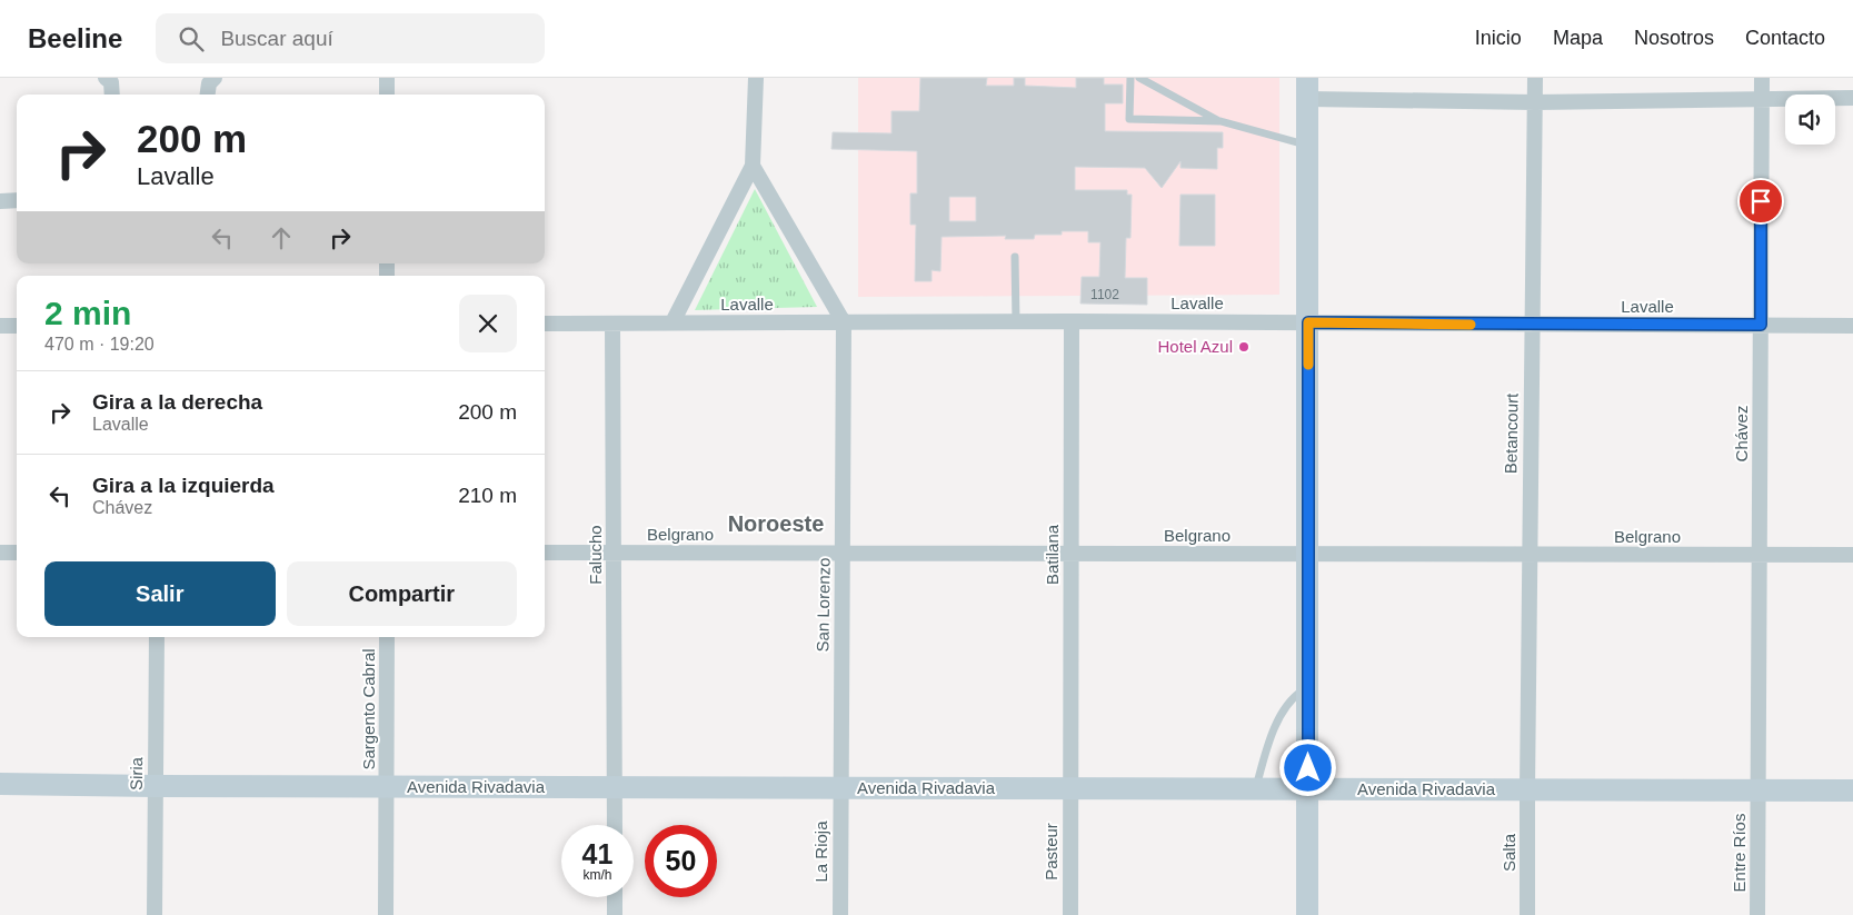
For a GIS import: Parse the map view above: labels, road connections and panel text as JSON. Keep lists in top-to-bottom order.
{
  "streets": {
    "main road": ["Avenida Rivadavia"],
    "street": [
      "Lavalle",
      "Betancourt",
      "Chávez",
      "Belgrano",
      "Falucho",
      "Batilana",
      "San Lorenzo",
      "Sargento Cabral",
      "Siria",
      "La Rioja",
      "Pasteur",
      "Salta",
      "Entre Ríos"
    ]
  },
  "crossings": [
    ["Lavalle", "Betancourt"],
    ["Lavalle", "Chávez"],
    ["Lavalle", "Falucho"],
    ["Lavalle", "Batilana"],
    ["Lavalle", "San Lorenzo"],
    ["Betancourt", "Belgrano"],
    ["Betancourt", "Avenida Rivadavia"],
    ["Betancourt", "Salta"],
    ["Chávez", "Belgrano"],
    ["Chávez", "Avenida Rivadavia"],
    ["Chávez", "Entre Ríos"],
    ["Belgrano", "Falucho"],
    ["Belgrano", "Batilana"],
    ["Belgrano", "San Lorenzo"],
    ["Falucho", "Avenida Rivadavia"],
    ["Batilana", "Avenida Rivadavia"],
    ["Batilana", "Pasteur"],
    ["San Lorenzo", "Avenida Rivadavia"],
    ["San Lorenzo", "La Rioja"],
    ["Sargento Cabral", "Avenida Rivadavia"],
    ["Siria", "Avenida Rivadavia"],
    ["Avenida Rivadavia", "La Rioja"],
    ["Avenida Rivadavia", "Pasteur"],
    ["Avenida Rivadavia", "Salta"],
    ["Avenida Rivadavia", "Entre Ríos"]
  ],
  "districts": ["Noroeste"],
  "places": ["Hotel Azul"],
  "house_numbers": ["1102"],
  "page": {
    "header": "Beeline",
    "search": "Buscar aquí",
    "nav": [
      "Inicio",
      "Mapa",
      "Nosotros",
      "Contacto"
    ],
    "turn": ["200 m", "Lavalle"],
    "heading": ["2 min", "470 m · 19:20"],
    "list": [
      {
        "name": "Gira a la derecha",
        "note": "Lavalle",
        "value": "200 m"
      },
      {
        "name": "Gira a la izquierda",
        "note": "Chávez",
        "value": "210 m"
      }
    ],
    "buttons": ["Salir", "Compartir"],
    "speed": "41 km/h",
    "limit": "50"
  }
}
